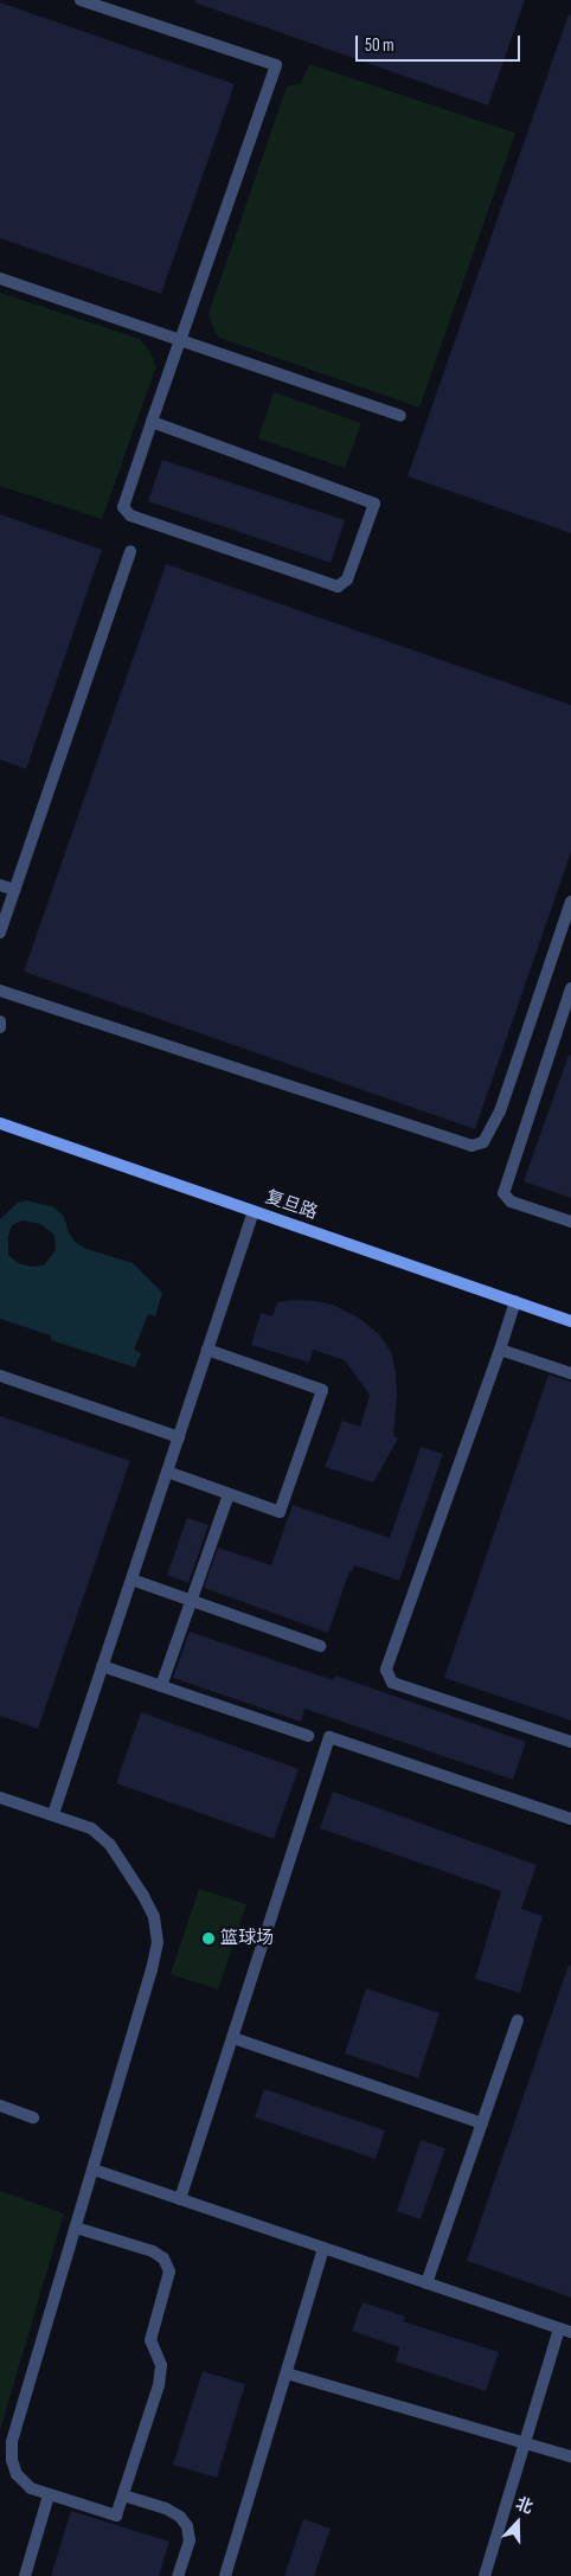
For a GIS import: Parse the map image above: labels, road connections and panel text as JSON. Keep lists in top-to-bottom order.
{
  "streets": {
    "street": ["复旦路"]
  },
  "places": ["篮球场"],
  "scale_bar": "50 m",
  "north": "top"
}
